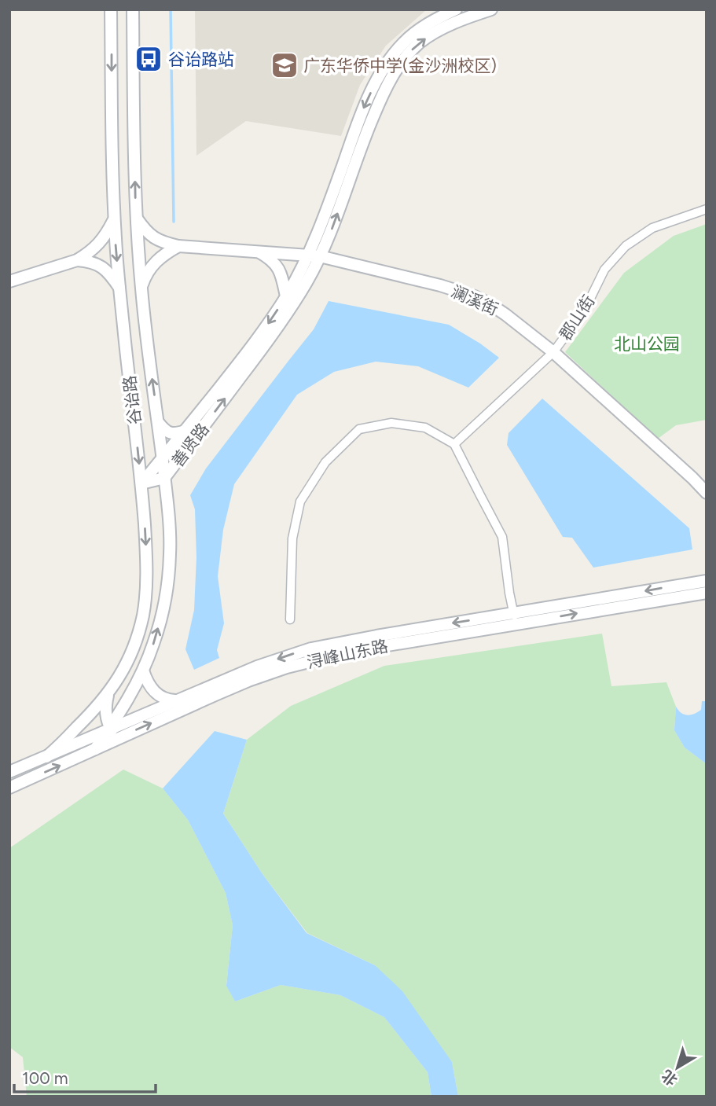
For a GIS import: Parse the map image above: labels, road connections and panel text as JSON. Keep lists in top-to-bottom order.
{
  "streets": {
    "street": [
      "澜溪街",
      "郡山街",
      "谷诒路",
      "善贤路",
      "浔峰山东路"
    ]
  },
  "crossings": [
    ["澜溪街", "郡山街"],
    ["澜溪街", "谷诒路"],
    ["澜溪街", "善贤路"],
    ["谷诒路", "善贤路"],
    ["谷诒路", "浔峰山东路"]
  ],
  "parks": ["北山公园"],
  "places": {
    "bus stop": ["谷诒路站"],
    "school or university": ["广东华侨中学(金沙洲校区)"]
  },
  "scale_bar": "100 m",
  "north": "bottom left"
}
